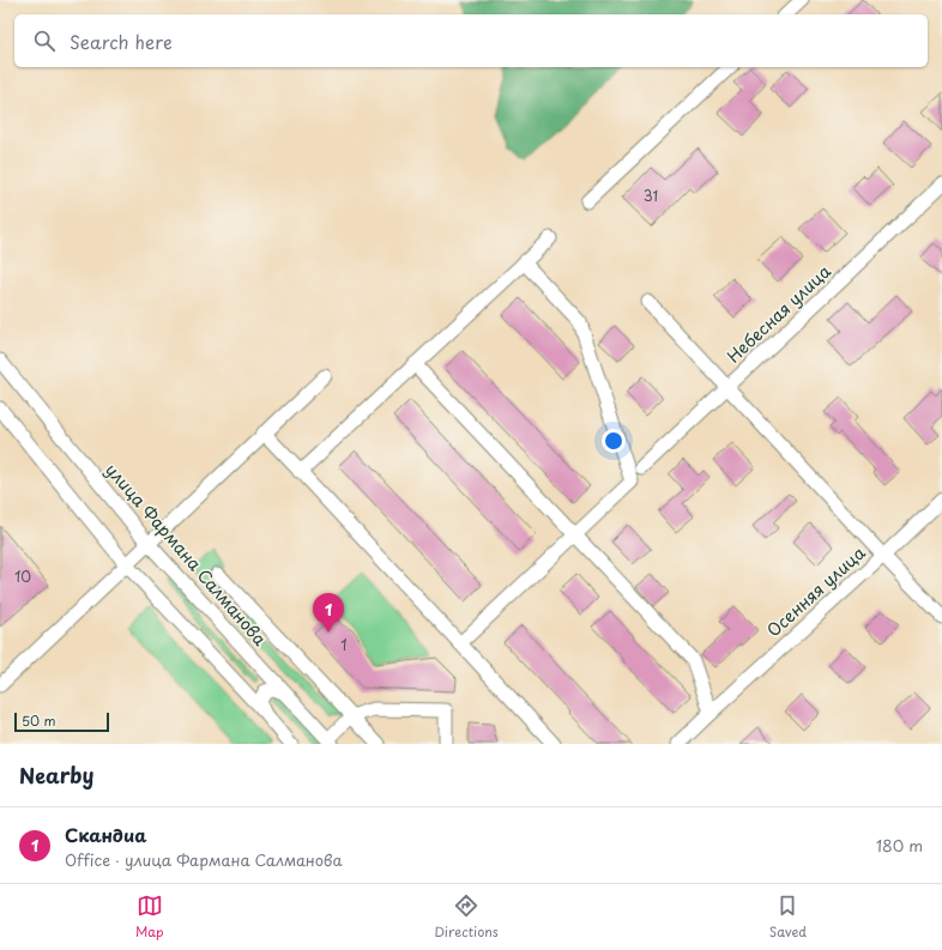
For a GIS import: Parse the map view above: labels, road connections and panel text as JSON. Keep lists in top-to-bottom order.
{
  "streets": {
    "street": ["Небесная улица", "улица Фармана Салманова", "Осенняя улица"]
  },
  "house_numbers": ["31", "10", "1"],
  "scale_bar": "50 m",
  "page": {
    "search": "Search here",
    "pins": "1",
    "scale": "50 m",
    "heading": "Nearby",
    "list": [
      {
        "mark": "1",
        "name": "Скандиа",
        "note": "Office · улица Фармана Салманова",
        "value": "180 m"
      }
    ],
    "nav": ["Map", "Directions", "Saved"]
  }
}
